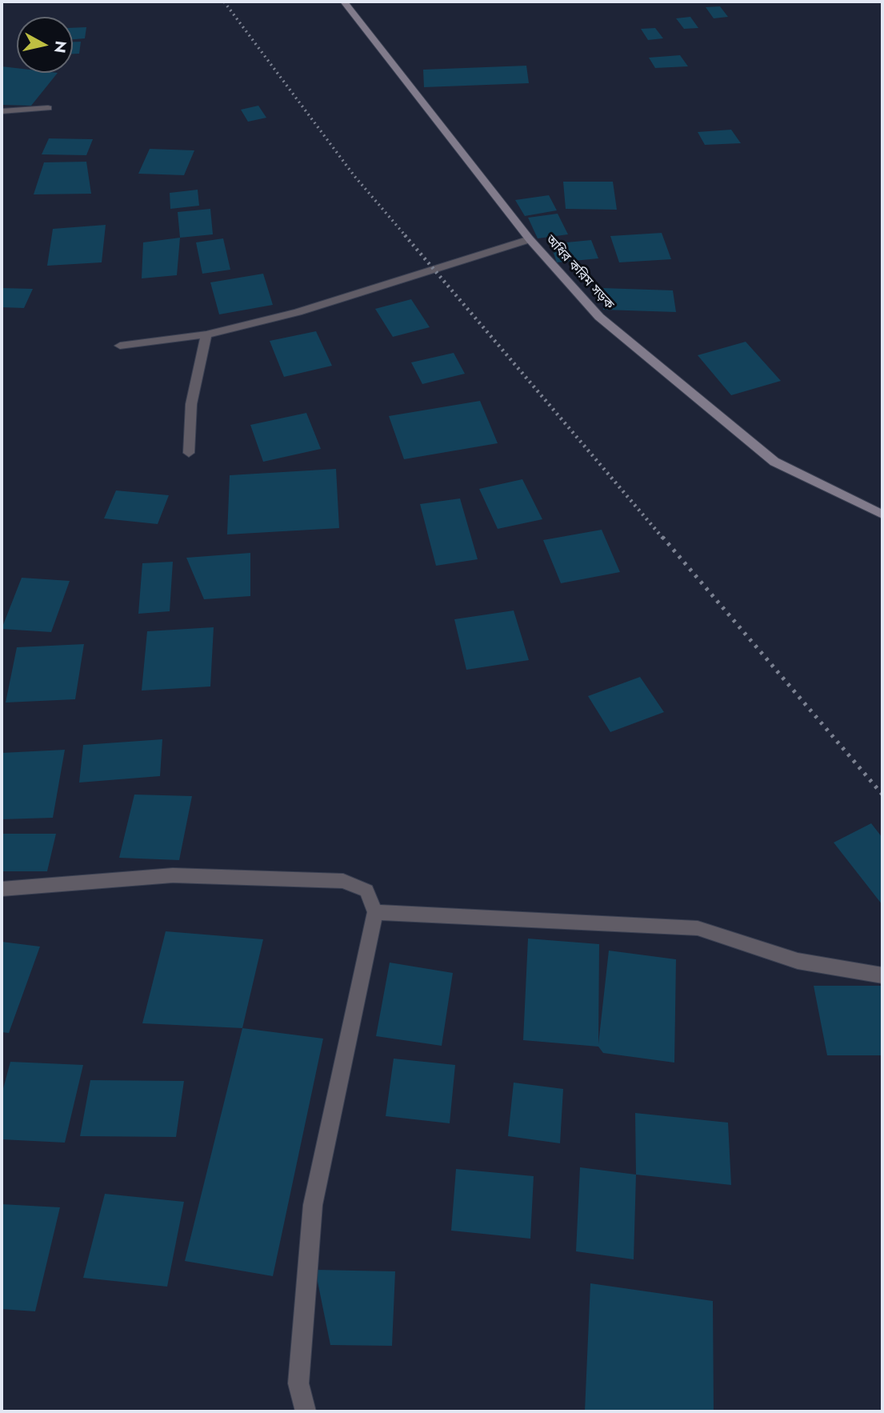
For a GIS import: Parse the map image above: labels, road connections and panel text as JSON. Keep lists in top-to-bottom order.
{
  "streets": {
    "main road": ["অধির করিম সড়ক"]
  },
  "north": "right"
}
